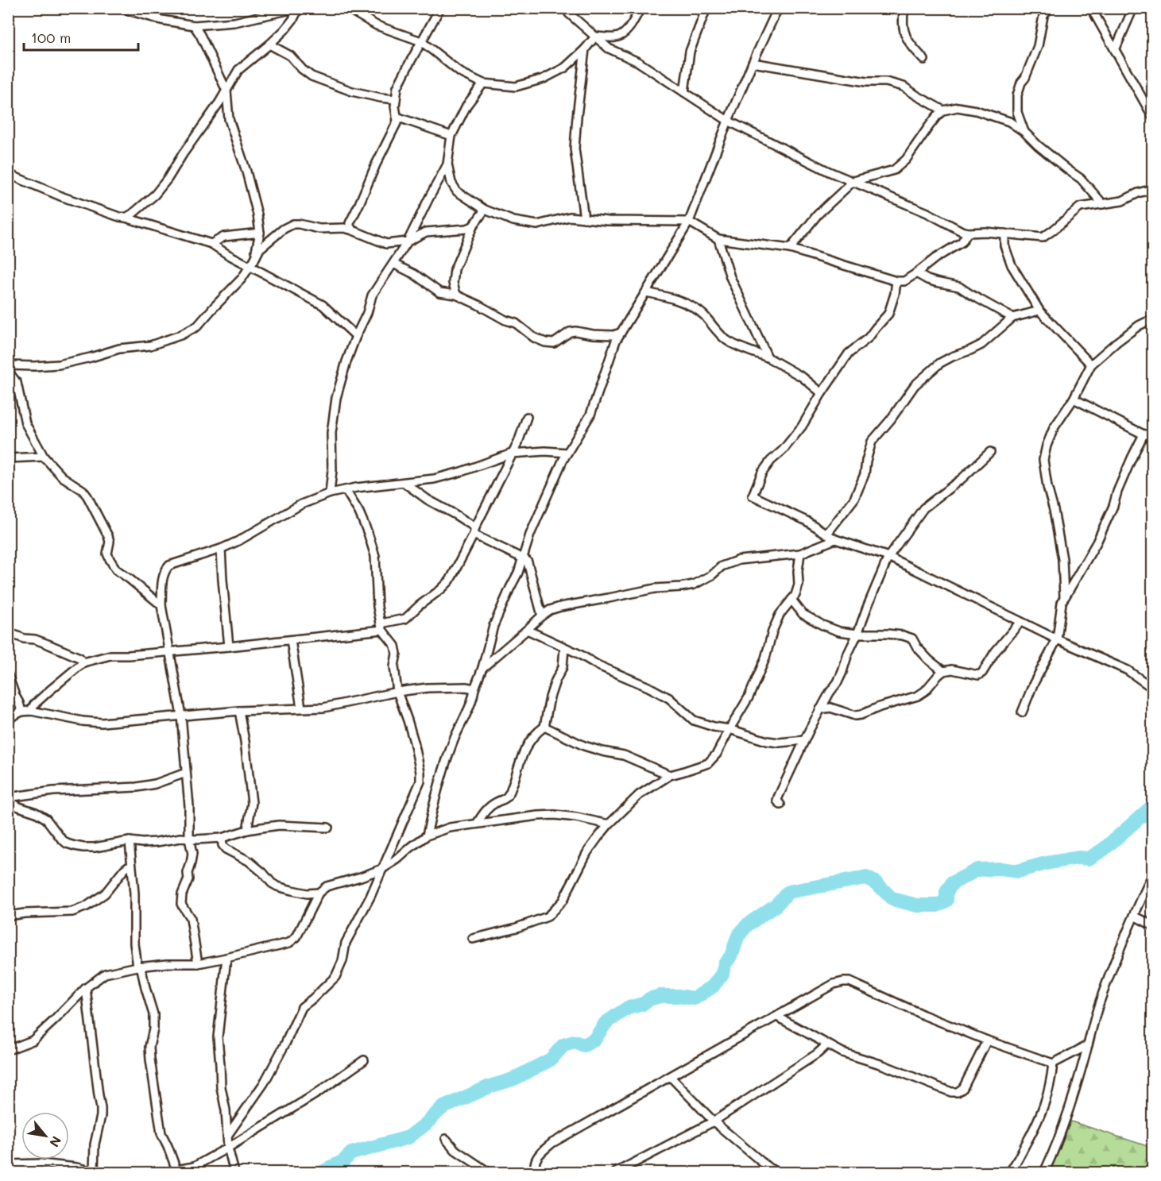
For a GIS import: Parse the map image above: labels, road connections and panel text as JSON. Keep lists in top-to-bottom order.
{
  "scale_bar": "100 m",
  "north": "bottom right"
}
